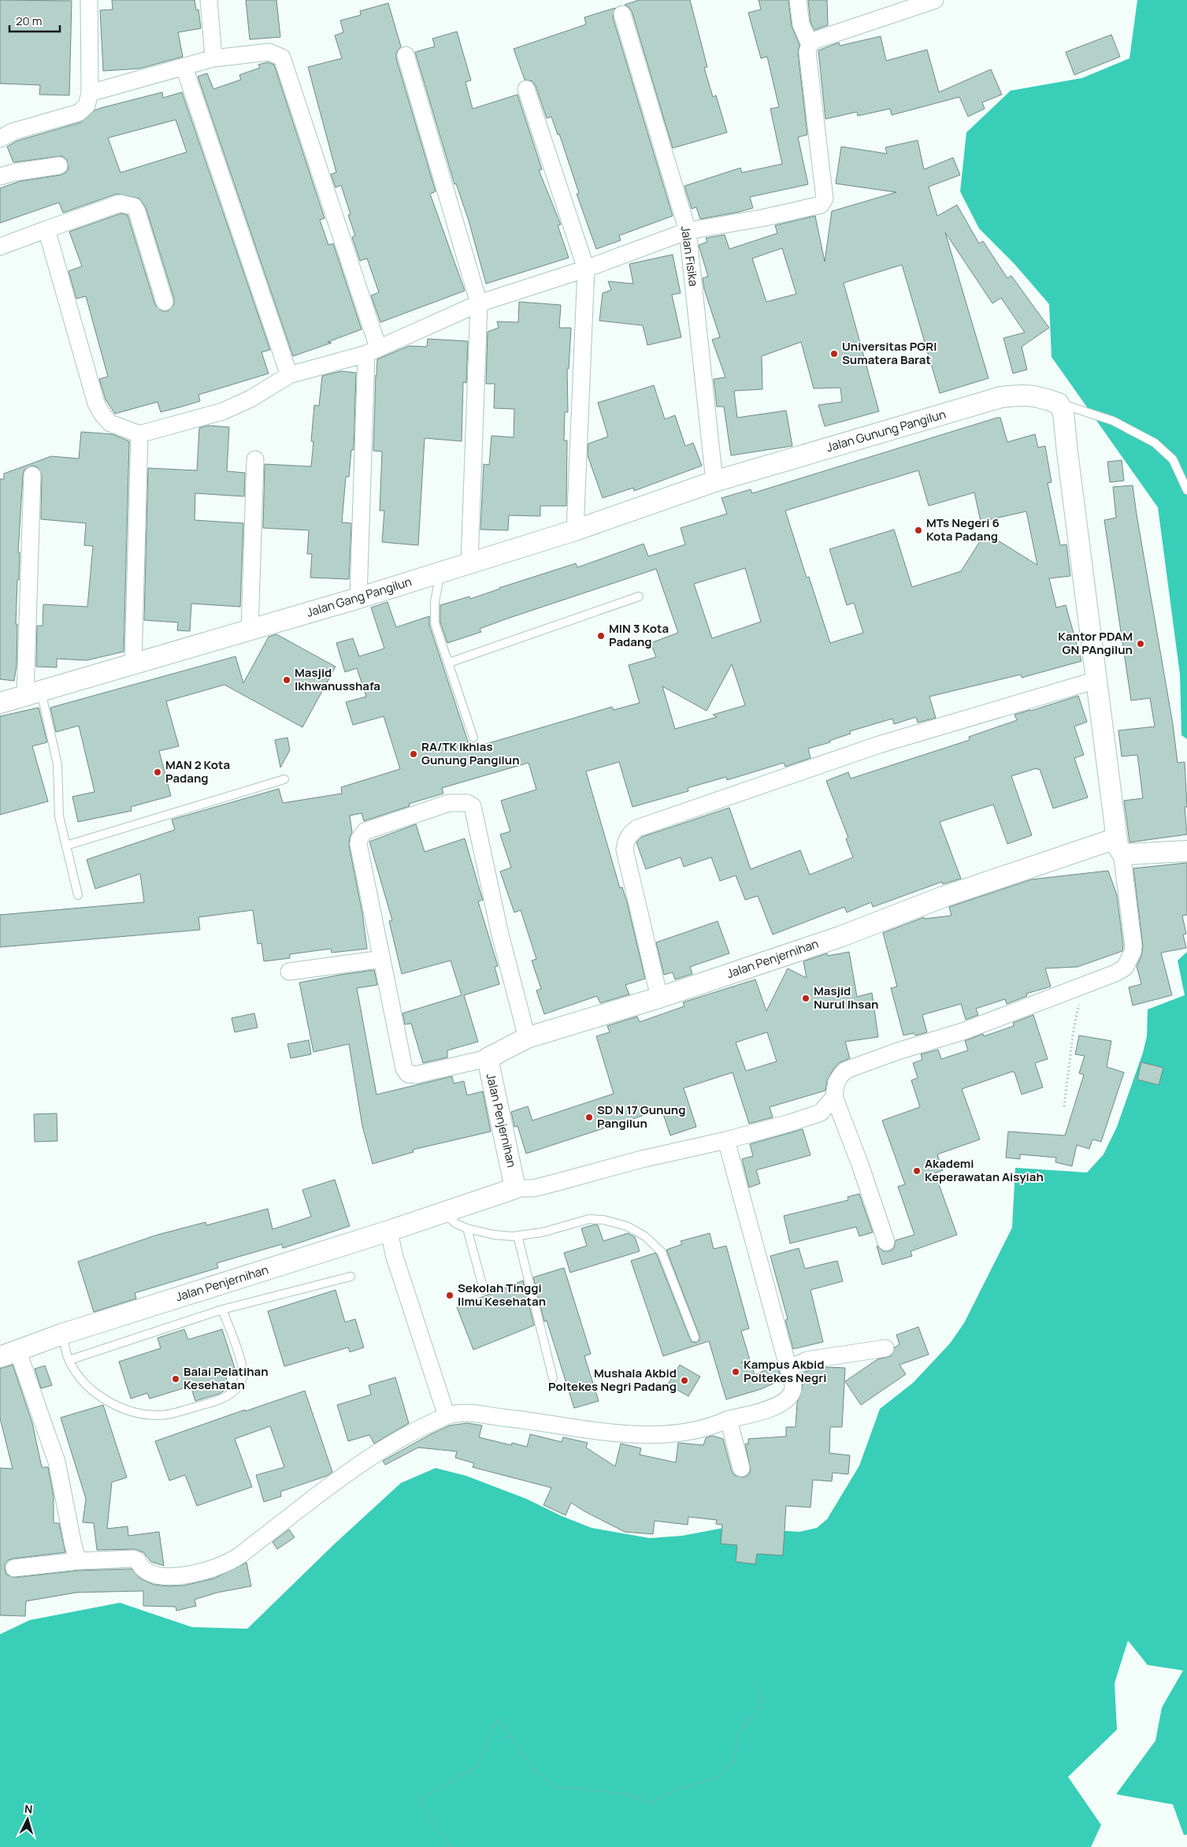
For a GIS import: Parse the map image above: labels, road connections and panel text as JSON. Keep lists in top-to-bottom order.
{
  "streets": {
    "street": [
      "Jalan Fisika",
      "Jalan Gunung Pangilun",
      "Jalan Gang Pangilun",
      "Jalan Penjernihan"
    ]
  },
  "crossings": [
    ["Jalan Fisika", "Jalan Gunung Pangilun"],
    ["Jalan Fisika", "Jalan Gang Pangilun"],
    ["Jalan Gunung Pangilun", "Jalan Gang Pangilun"]
  ],
  "places": [
    "Universitas PGRI Sumatera Barat",
    "MTs Negeri 6 Kota Padang",
    "MIN 3 Kota Padang",
    "Kantor PDAM GN PAngilun",
    "Masjid Ikhwanusshafa",
    "RA/TK Ikhlas Gunung Pangilun",
    "MAN 2 Kota Padang",
    "Masjid Nurul Ihsan",
    "SD N 17 Gunung Pangilun",
    "Akademi Keperawatan Aisyiah",
    "Sekolah Tinggi Ilmu Kesehatan",
    "Kampus Akbid Poltekes Negri",
    "Balai Pelatihan Kesehatan",
    "Mushala Akbid Poltekes Negri Padang"
  ],
  "scale_bar": "20 m",
  "north": "top"
}
